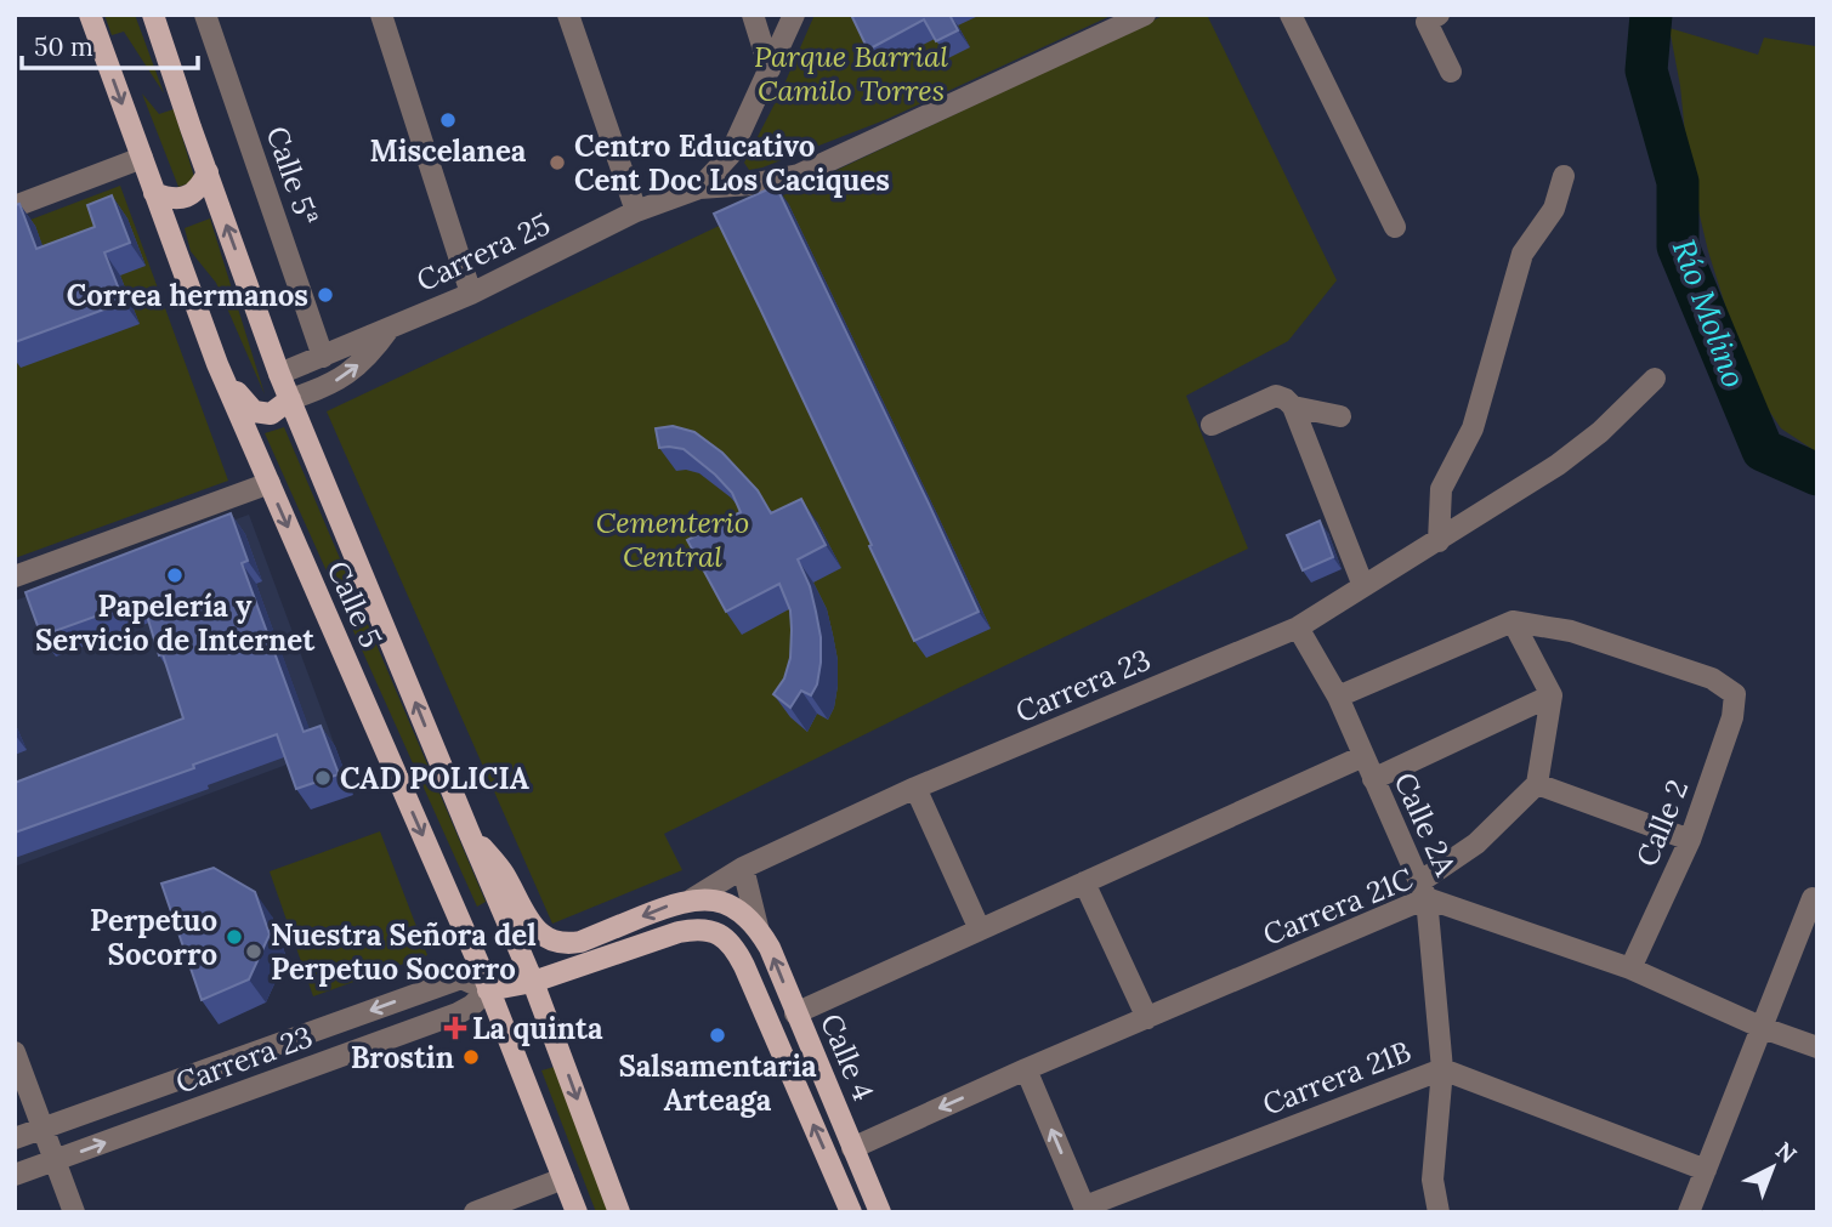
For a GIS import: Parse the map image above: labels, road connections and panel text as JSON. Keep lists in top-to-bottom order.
{
  "streets": {
    "main road": ["Calle 5", "Carrera 23", "Calle 4"],
    "street": [
      "Calle 5ª",
      "Carrera 25",
      "Calle 2",
      "Calle 2A",
      "Carrera 21C",
      "Carrera 21B"
    ]
  },
  "crossings": [
    ["Calle 5ª", "Carrera 25"],
    ["Carrera 25", "Calle 5"],
    ["Calle 5", "Carrera 23"],
    ["Carrera 23", "Calle 2A"],
    ["Carrera 23", "Calle 4"],
    ["Calle 2", "Carrera 21C"],
    ["Calle 2A", "Carrera 21C"],
    ["Calle 2A", "Carrera 21B"],
    ["Carrera 21C", "Calle 4"]
  ],
  "water": ["Río Molino"],
  "parks": ["Parque Barrial Camilo Torres", "Cementerio Central"],
  "places": {
    "other": [
      "Miscelanea",
      "Centro Educativo Cent Doc Los Caciques",
      "Correa hermanos",
      "Papelería y Servicio de Internet",
      "CAD POLICIA",
      "Perpetuo Socorro",
      "Nuestra Señora del Perpetuo Socorro",
      "Salsamentaria Arteaga",
      "Brostin"
    ],
    "health": ["La quinta"]
  },
  "scale_bar": "50 m",
  "north": "top right"
}
